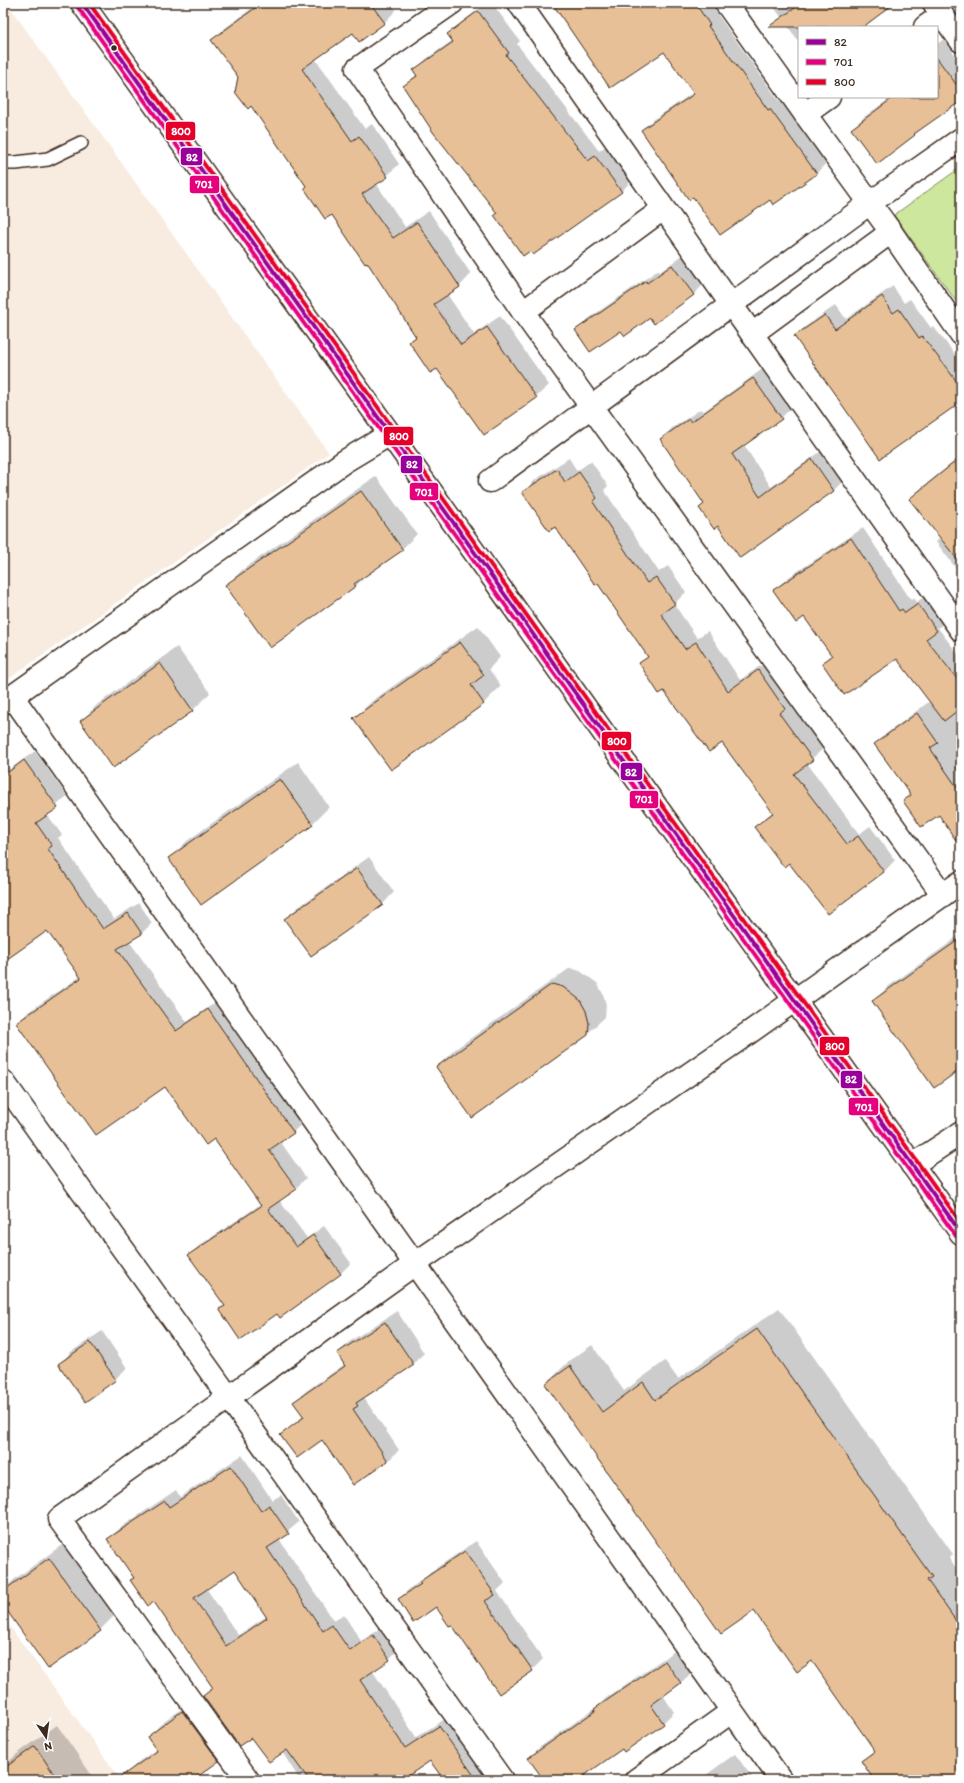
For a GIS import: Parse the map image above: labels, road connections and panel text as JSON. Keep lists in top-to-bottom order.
{
  "lines": ["transit line 82", "transit line 800", "transit line 701"],
  "legend": ["82", "701", "800"],
  "north": "bottom"
}
